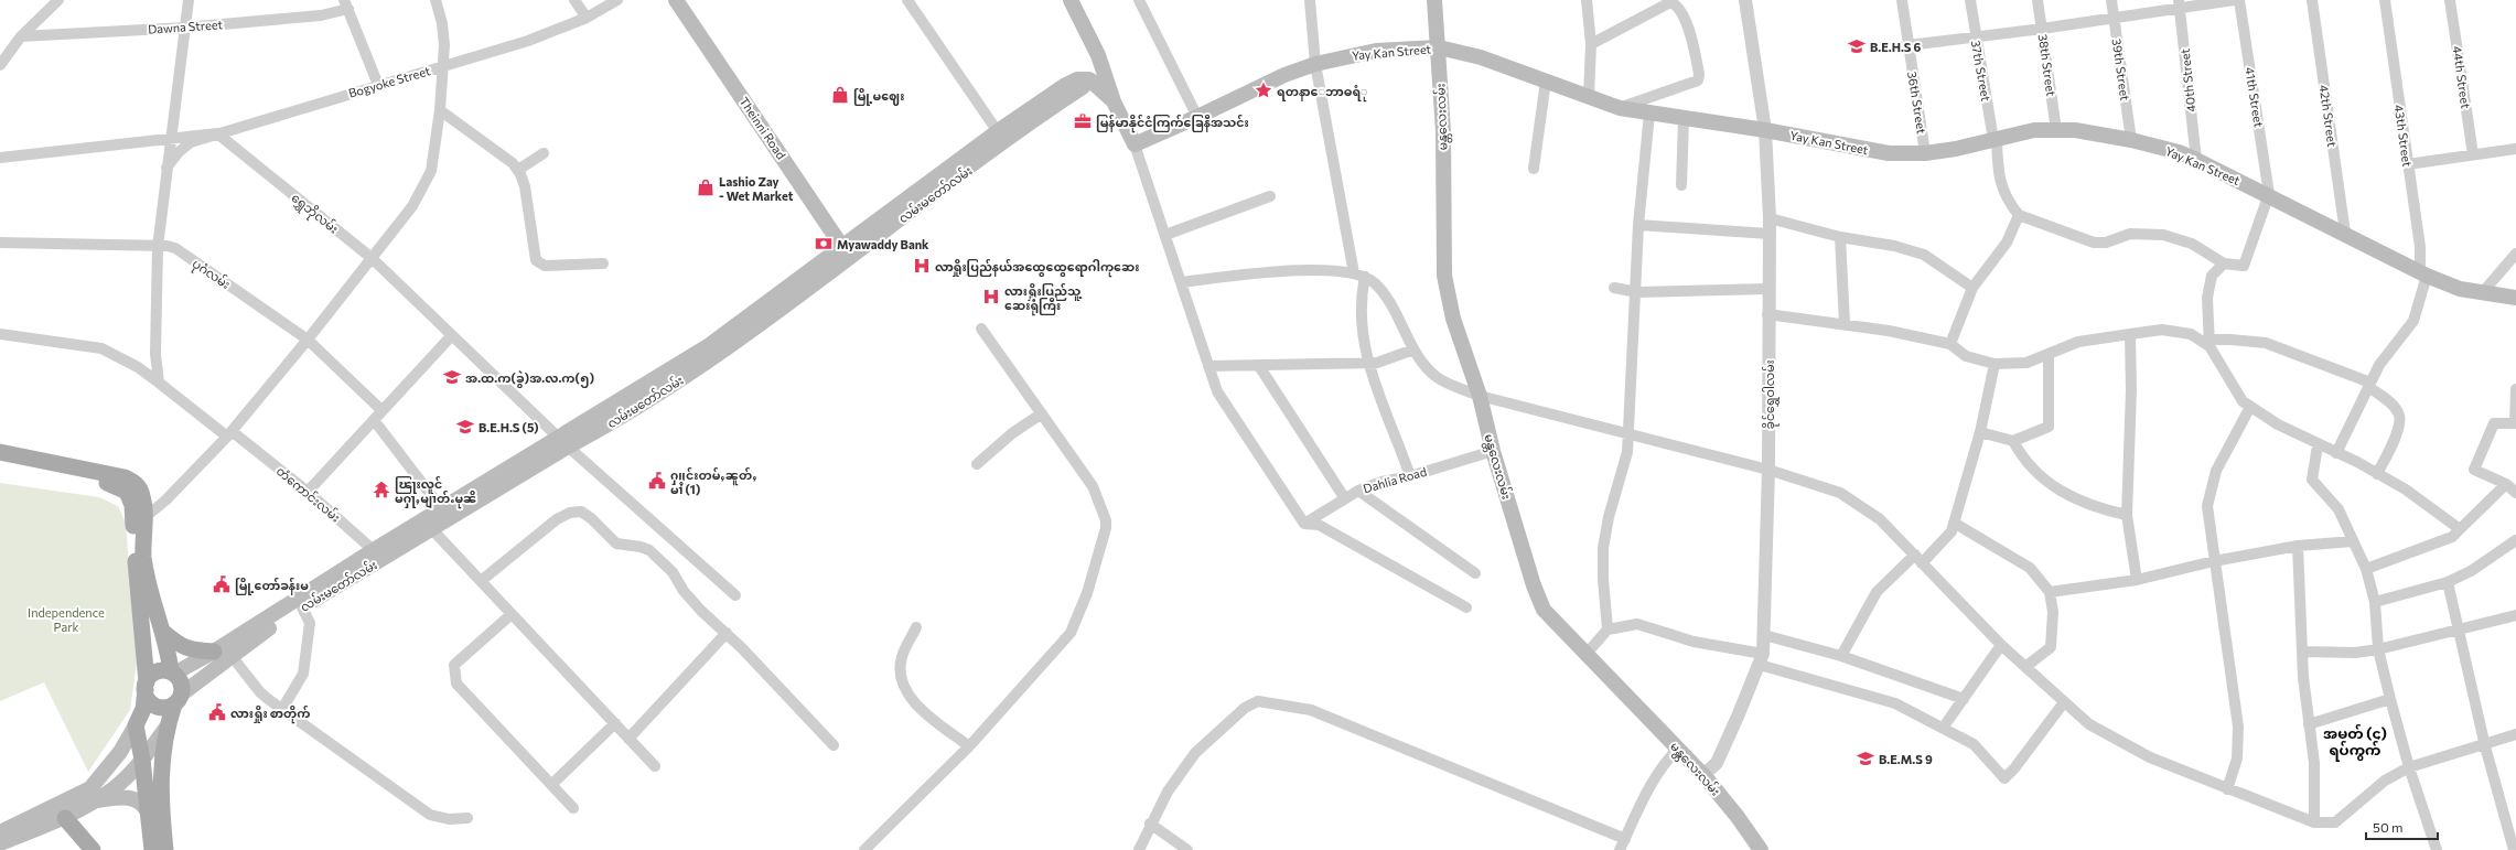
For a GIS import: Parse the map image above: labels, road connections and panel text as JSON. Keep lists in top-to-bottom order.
{
  "streets": {
    "main road": [
      "Yay Kan Street",
      "မန္တလေးလမ်း",
      "Theinni Road",
      "လမ်းမတော်လမ်း"
    ],
    "street": [
      "Dawna Street",
      "38th Street",
      "39th Street",
      "37th Street",
      "44th Street",
      "40th Street",
      "Bogyoke Street",
      "41th Street",
      "36th Street",
      "42th Street",
      "43th Street",
      "ရွှေဘိုလမ်း",
      "ပုဂံလမ်း",
      "ခိုင်ရွှေဝါလမ်း",
      "Dahlia Road",
      "တံကောင်းလမ်း"
    ]
  },
  "crossings": [
    ["Yay Kan Street", "38th Street"],
    ["Yay Kan Street", "39th Street"],
    ["Yay Kan Street", "37th Street"],
    ["Yay Kan Street", "40th Street"],
    ["Yay Kan Street", "41th Street"],
    ["Yay Kan Street", "36th Street"],
    ["Yay Kan Street", "42th Street"],
    ["Yay Kan Street", "မန္တလေးလမ်း"],
    ["Yay Kan Street", "43th Street"],
    ["Yay Kan Street", "ခိုင်ရွှေဝါလမ်း"],
    ["Bogyoke Street", "ရွှေဘိုလမ်း"],
    ["မန္တလေးလမ်း", "ခိုင်ရွှေဝါလမ်း"],
    ["မန္တလေးလမ်း", "Dahlia Road"],
    ["Theinni Road", "လမ်းမတော်လမ်း"],
    ["လမ်းမတော်လမ်း", "ရွှေဘိုလမ်း"],
    ["လမ်းမတော်လမ်း", "တံကောင်းလမ်း"]
  ],
  "districts": ["အမှတ် (၄) ရပ်ကွက်"],
  "parks": ["Independence Park"],
  "places": {
    "school or university": [
      "B.E.H.S 6",
      "အ.ထ.က(ခွဲ)အ.လ.က(၅)",
      "B.E.H.S (5)",
      "B.E.M.S 9"
    ],
    "place": ["ရတနာေဘာဓရံု"],
    "shop": ["မြို့မဈေး", "Lashio Zay - Wet Market"],
    "office": ["မြန်မာနိုင်ငံကြက်ခြေနီအသင်း"],
    "bank": ["Myawaddy Bank"],
    "hospital": ["လာရှိုးပြည်နယ်အထွေထွေရောဂါကုဆေး", "လားရှိုးပြည်သူ့ ဆေးရုံကြီး"],
    "public building": ["ႁူင်းတမ်ႇၼူတ်ႇ မၢႆ (1)", "မြို့တော်ခန်းမ", "လားရှိုး စာတိုက်"],
    "temple": ["ၽြႃးလူင် မႁႃႇမျၢတ်ႉမုၼိ"]
  },
  "scale_bar": "50 m"
}
